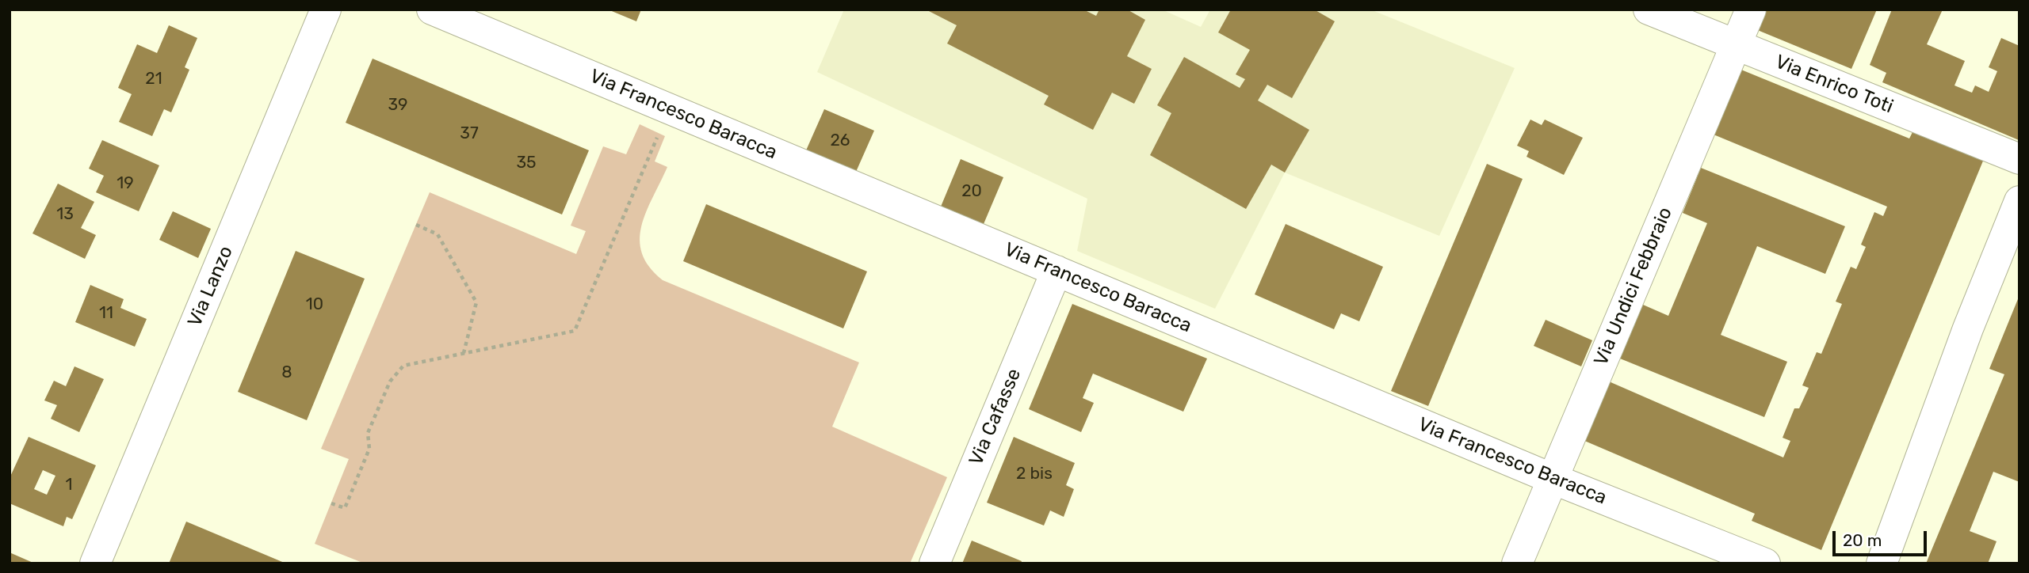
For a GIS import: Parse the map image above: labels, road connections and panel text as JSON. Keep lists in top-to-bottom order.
{
  "streets": {
    "street": [
      "Via Enrico Toti",
      "Via Francesco Baracca",
      "Via Lanzo",
      "Via Undici Febbraio",
      "Via Cafasse"
    ]
  },
  "crossings": [
    ["Via Enrico Toti", "Via Undici Febbraio"],
    ["Via Francesco Baracca", "Via Undici Febbraio"],
    ["Via Francesco Baracca", "Via Cafasse"]
  ],
  "house_numbers": [
    "21",
    "39",
    "37",
    "26",
    "35",
    "19",
    "20",
    "13",
    "10",
    "11",
    "8",
    "2 bis",
    "1"
  ],
  "scale_bar": "20 m"
}
